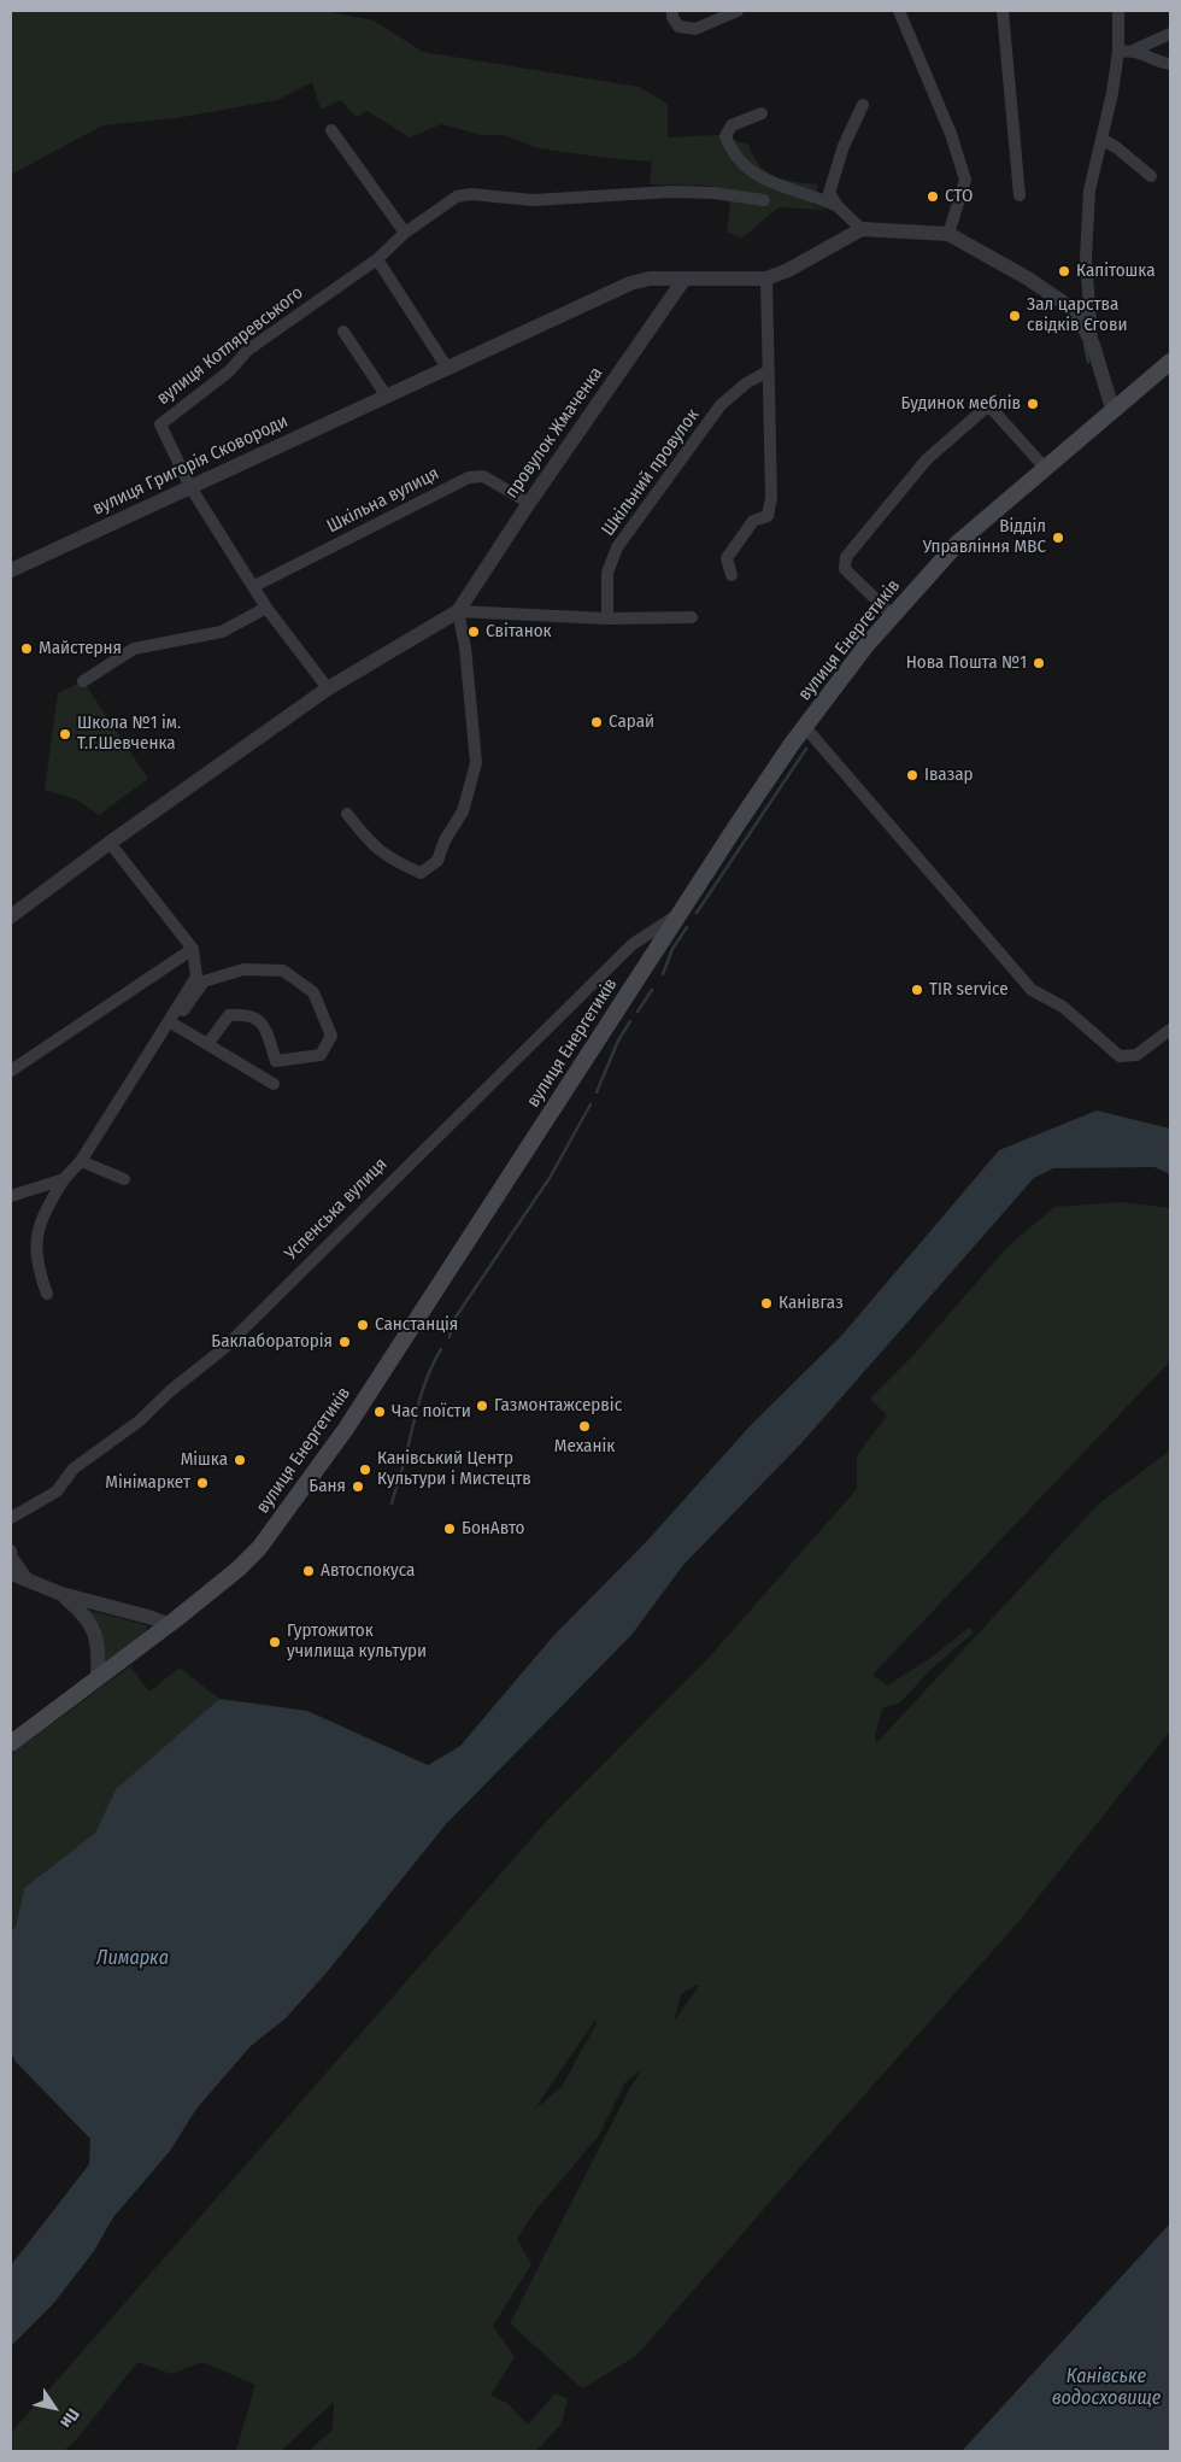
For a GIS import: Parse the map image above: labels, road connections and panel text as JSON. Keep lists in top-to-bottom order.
{
  "streets": {
    "main road": ["вулиця Енергетиків"],
    "street": [
      "вулиця Котляревського",
      "провулок Жмаченка",
      "вулиця Григорія Сковороди",
      "Шкільний провулок",
      "Шкільна вулиця",
      "Успенська вулиця"
    ]
  },
  "crossings": [
    ["вулиця Котляревського", "вулиця Григорія Сковороди"],
    ["провулок Жмаченка", "вулиця Григорія Сковороди"],
    ["провулок Жмаченка", "Шкільна вулиця"],
    ["вулиця Енергетиків", "Успенська вулиця"]
  ],
  "water": ["Лимарка", "Канівське водосховище"],
  "places": [
    "СТО",
    "Капітошка",
    "Зал царства свідків Єгови",
    "Будинок меблів",
    "Відділ Управління МВС",
    "Світанок",
    "Майстерня",
    "Нова Пошта №1",
    "Сарай",
    "Школа №1 ім. Т.Г.Шевченка",
    "Івазар",
    "TIR service",
    "Канівгаз",
    "Санстанція",
    "Баклабораторія",
    "Газмонтажсервіс",
    "Час поїсти",
    "Механік",
    "Мішка",
    "Канівський Центр Культури і Мистецтв",
    "Мінімаркет",
    "Баня",
    "БонАвто",
    "Автоспокуса",
    "Гуртожиток училища культури"
  ],
  "north": "bottom right"
}
